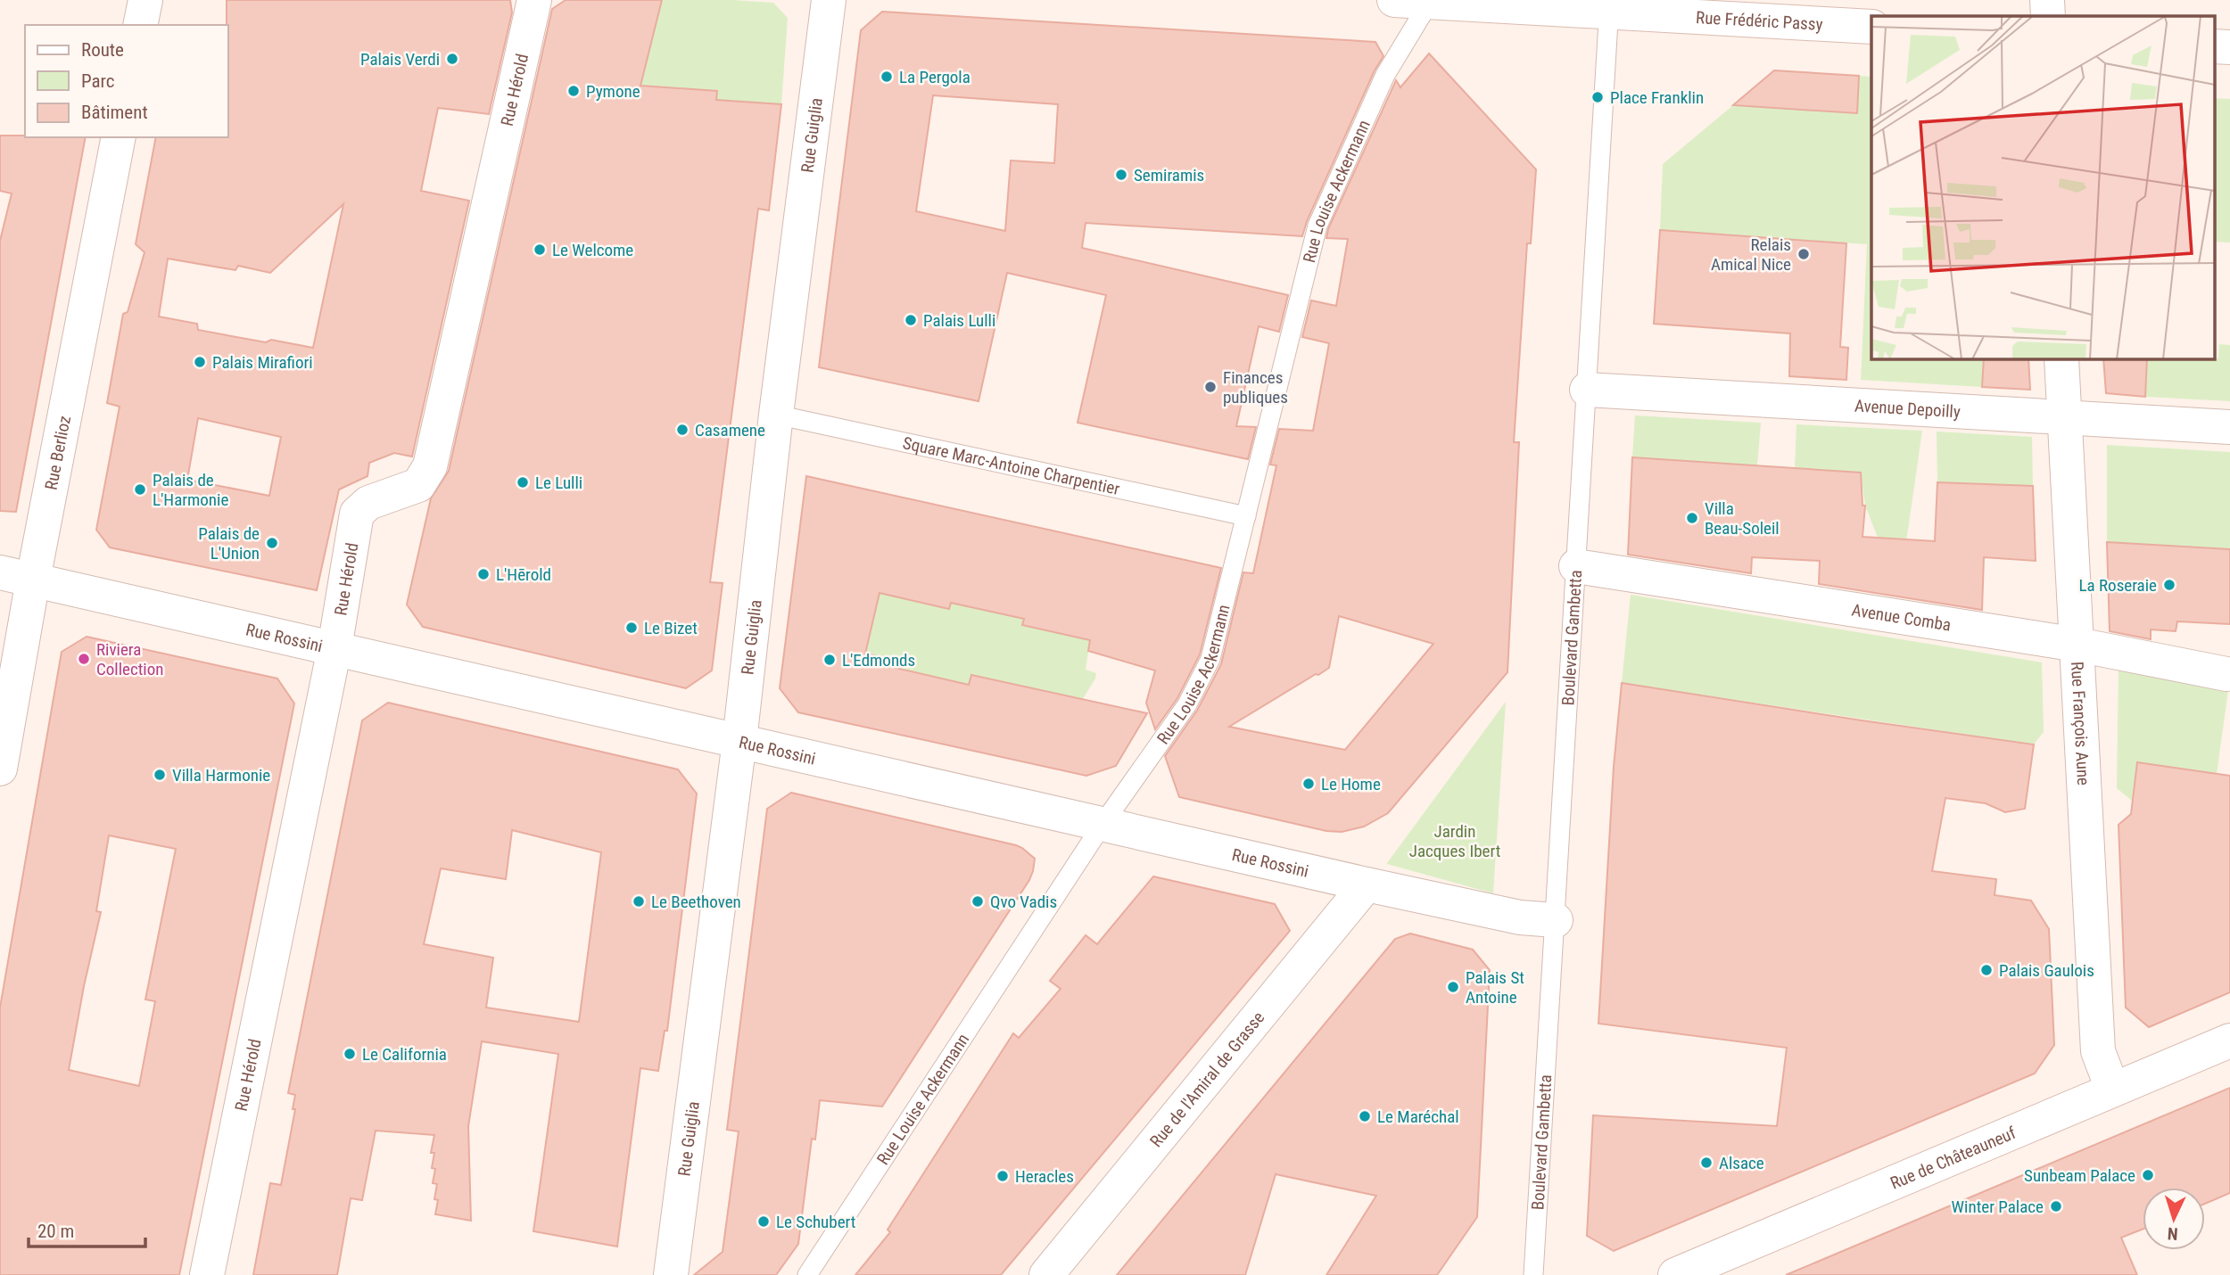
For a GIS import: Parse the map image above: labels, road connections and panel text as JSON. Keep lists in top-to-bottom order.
{
  "streets": {
    "street": [
      "Rue Frédéric Passy",
      "Rue Hérold",
      "Rue Guiglia",
      "Avenue Depoilly",
      "Rue Berlioz",
      "Avenue Comba",
      "Rue Rossini",
      "Rue François Aune",
      "Rue de l'Amiral de Grasse",
      "Rue de Châteauneuf"
    ],
    "lane": ["Rue Louise Ackermann", "Square Marc-Antoine Charpentier", "Boulevard Gambetta"]
  },
  "crossings": [
    ["Rue Frédéric Passy", "Rue Louise Ackermann"],
    ["Rue Frédéric Passy", "Boulevard Gambetta"],
    ["Rue Hérold", "Rue Rossini"],
    ["Rue Guiglia", "Square Marc-Antoine Charpentier"],
    ["Rue Guiglia", "Rue Rossini"],
    ["Rue Louise Ackermann", "Square Marc-Antoine Charpentier"],
    ["Rue Louise Ackermann", "Rue Rossini"],
    ["Avenue Depoilly", "Boulevard Gambetta"],
    ["Avenue Depoilly", "Rue François Aune"],
    ["Rue Berlioz", "Rue Rossini"],
    ["Avenue Comba", "Boulevard Gambetta"],
    ["Avenue Comba", "Rue François Aune"],
    ["Rue Rossini", "Boulevard Gambetta"],
    ["Rue Rossini", "Rue de l'Amiral de Grasse"],
    ["Rue François Aune", "Rue de Châteauneuf"]
  ],
  "parks": ["Jardin Jacques Ibert"],
  "places": [
    "Palais Verdi",
    "La Pergola",
    "Pymone",
    "Place Franklin",
    "Semiramis",
    "Le Welcome",
    "Relais Amical Nice",
    "Palais Lulli",
    "Palais Mirafiori",
    "Finances publiques",
    "Casamene",
    "Le Lulli",
    "Palais de L'Harmonie",
    "Villa Beau-Soleil",
    "Palais de L'Union",
    "L'Hērold",
    "La Roseraie",
    "Le Bizet",
    "Riviera Collection",
    "L'Edmonds",
    "Villa Harmonie",
    "Le Home",
    "Le Beethoven",
    "Qvo Vadis",
    "Palais Gaulois",
    "Palais St Antoine",
    "Le California",
    "Le Maréchal",
    "Alsace",
    "Sunbeam Palace",
    "Heracles",
    "Winter Palace",
    "Le Schubert"
  ],
  "legend": ["Route", "Parc", "Bâtiment"],
  "scale_bar": "20 m",
  "north": "bottom"
}
